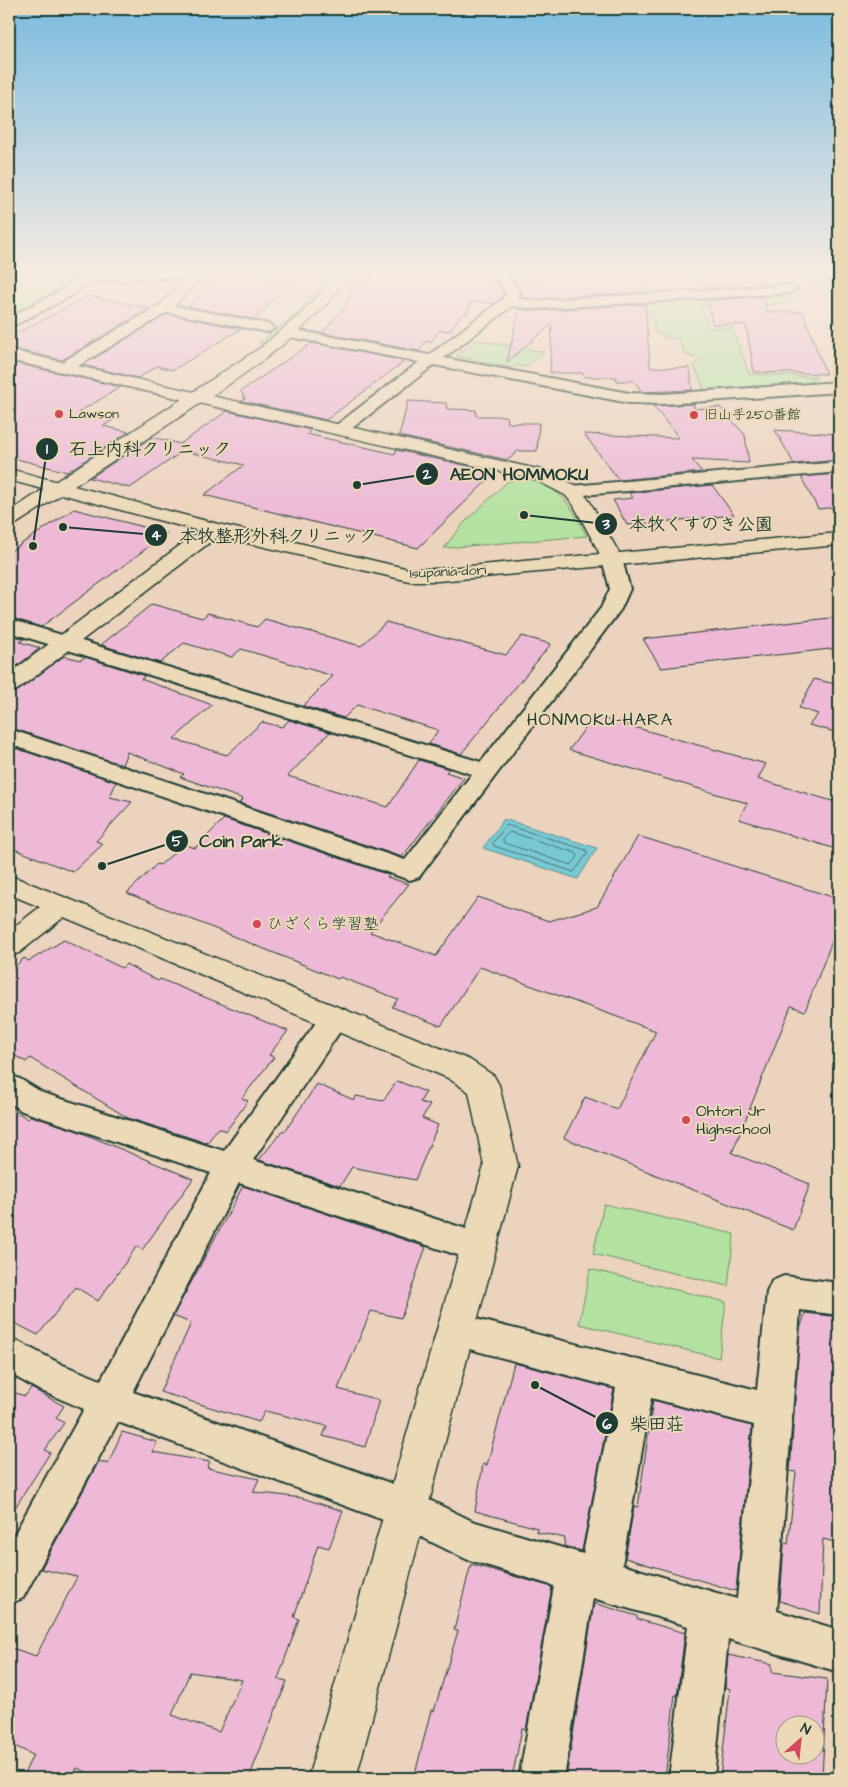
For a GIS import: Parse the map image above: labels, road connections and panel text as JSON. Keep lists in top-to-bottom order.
{
  "streets": {
    "street": ["Isupania-dori"]
  },
  "districts": ["HONMOKU-HARA"],
  "places": [
    "Lawson",
    "旧山手250番館",
    "AEON HOMMOKU",
    "本牧くすのき公園",
    "本牧整形外科クリニック",
    "石上内科クリニック",
    "Coin Park",
    "ひざくら学習塾",
    "Ohtori Jr Highschool",
    "柴田荘"
  ],
  "north": "top right"
}
